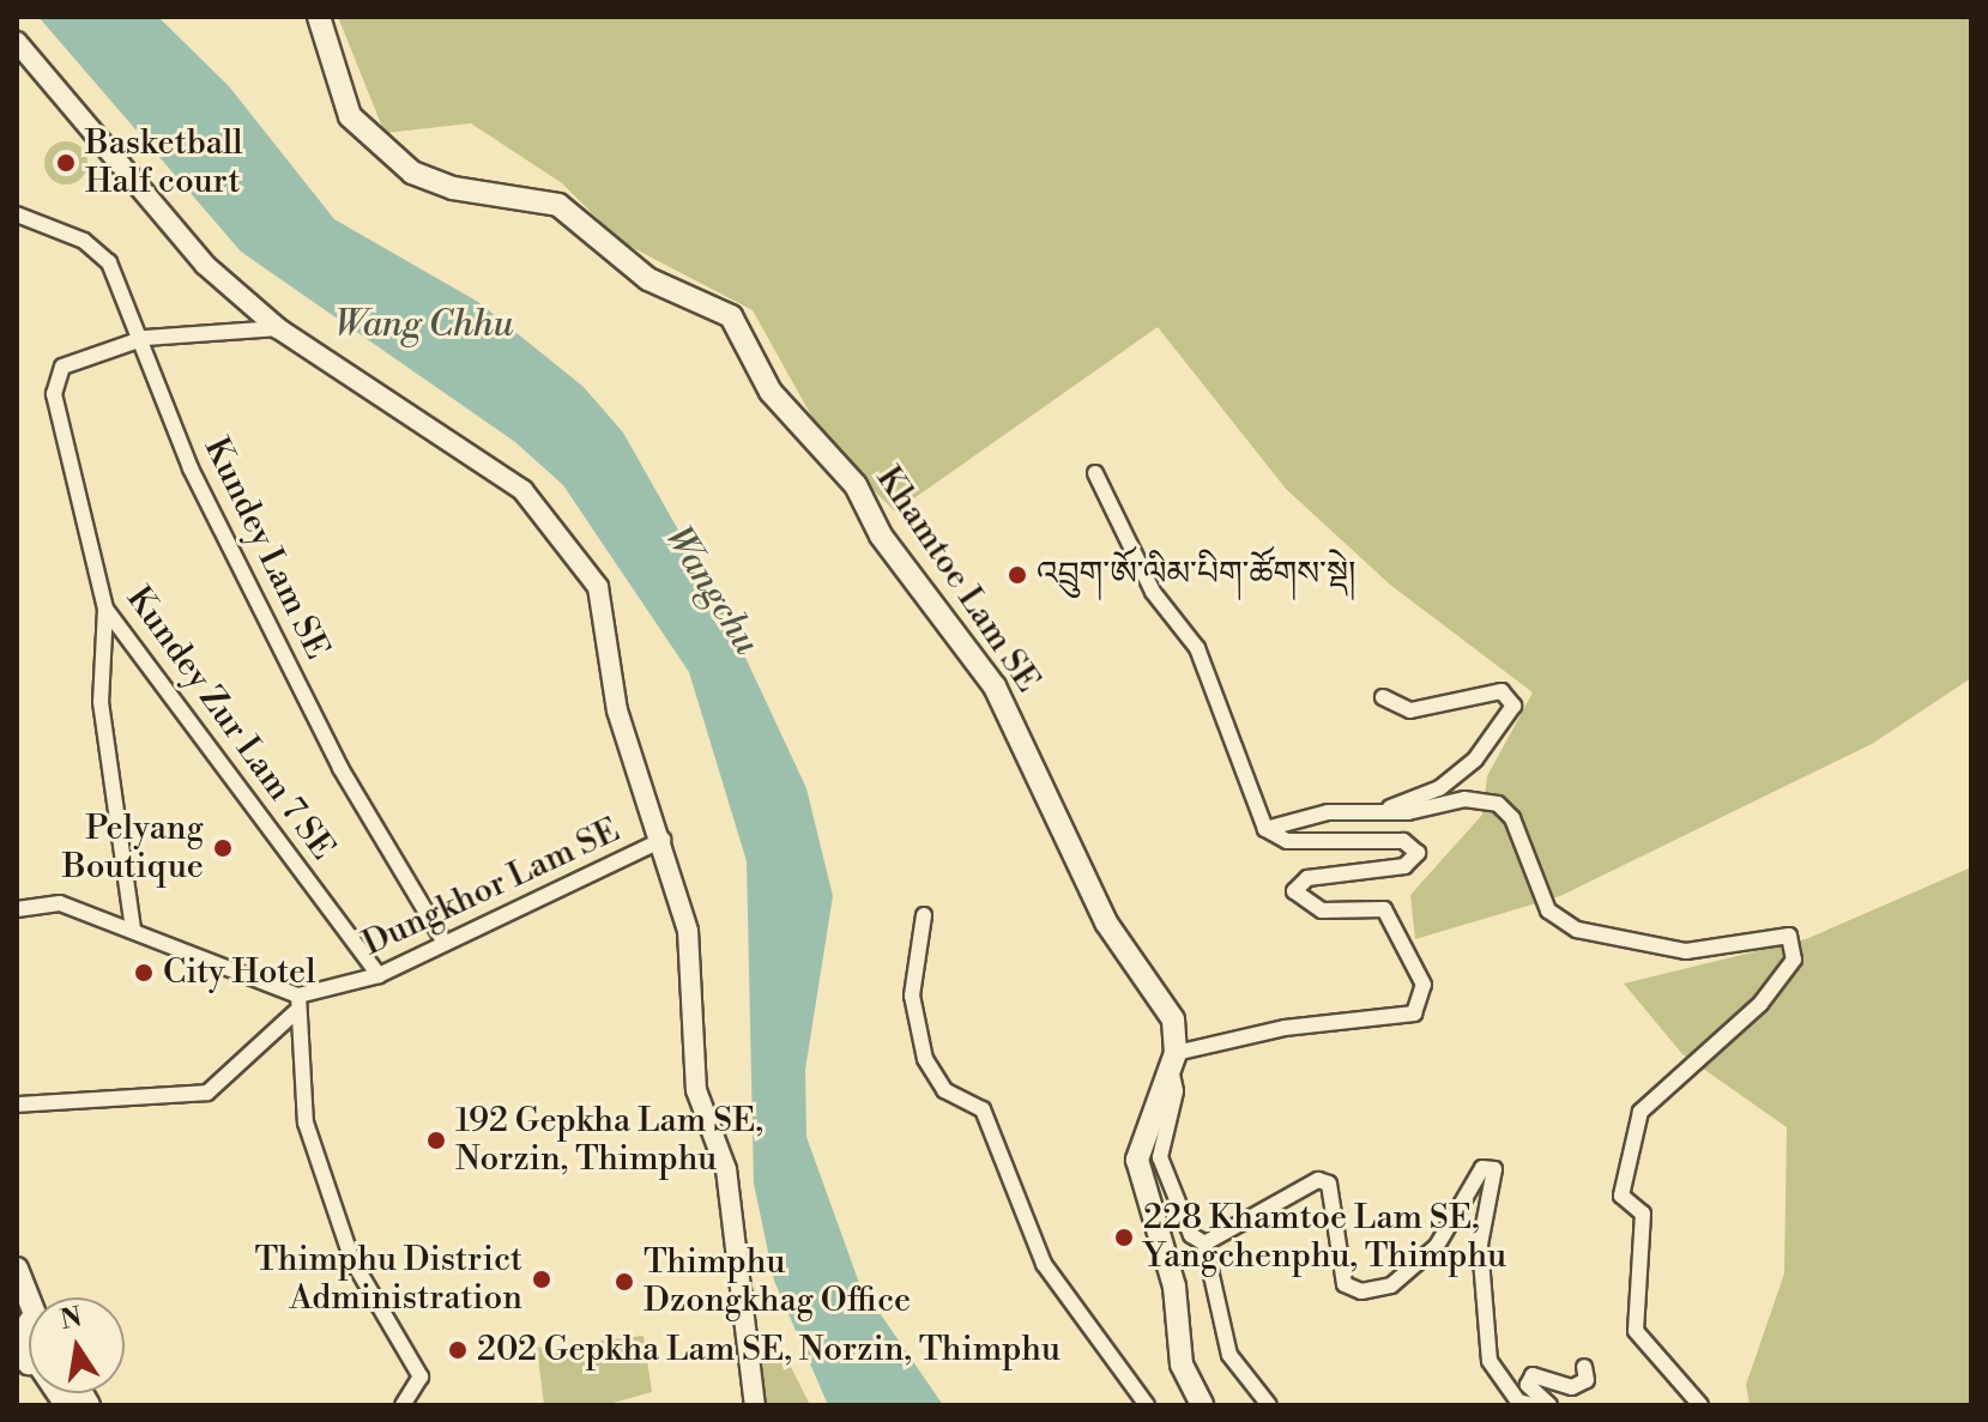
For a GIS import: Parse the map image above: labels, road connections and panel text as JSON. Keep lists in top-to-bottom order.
{
  "streets": {
    "main road": ["Khamtoe Lam SE"],
    "street": ["Kundey Lam SE", "Kundey Zur Lam 7 SE", "Dungkhor Lam SE"]
  },
  "crossings": [
    ["Kundey Lam SE", "Kundey Zur Lam 7 SE"],
    ["Kundey Lam SE", "Dungkhor Lam SE"],
    ["Kundey Zur Lam 7 SE", "Dungkhor Lam SE"]
  ],
  "water": ["Wang Chhu", "Wangchu"],
  "places": [
    "Basketball Half court",
    "འབྲུག་ཨོ་ལིམ་པིག་ཚོགས་སྡེ།",
    "Pelyang Boutique",
    "City Hotel",
    "192 Gepkha Lam SE, Norzin, Thimphu",
    "228 Khamtoe Lam SE, Yangchenphu, Thimphu",
    "Thimphu District Administration",
    "Thimphu Dzongkhag Office",
    "202 Gepkha Lam SE, Norzin, Thimphu"
  ],
  "north": "top"
}
